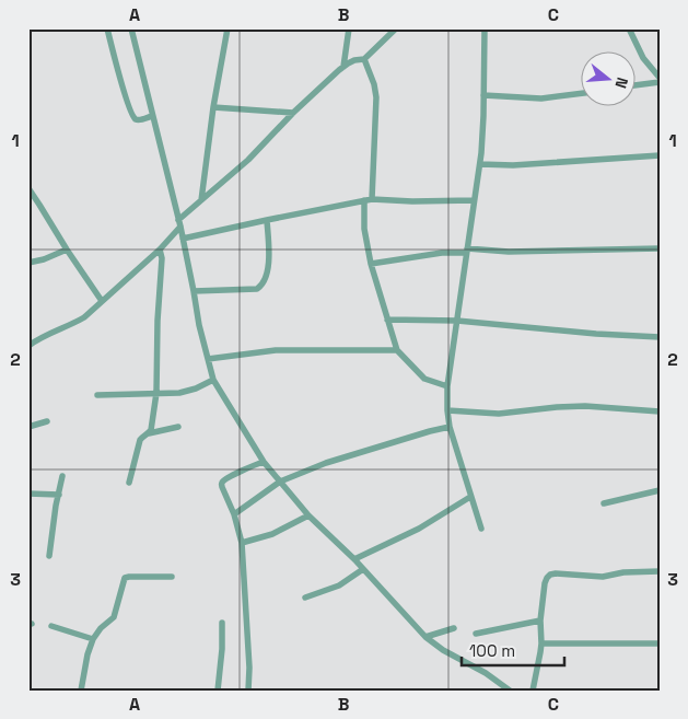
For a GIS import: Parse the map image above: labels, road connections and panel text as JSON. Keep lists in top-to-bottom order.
{
  "scale_bar": "100 m",
  "north": "right",
  "grid": {
    "columns": ["A", "B", "C"],
    "rows": ["1", "2", "3"]
  }
}
